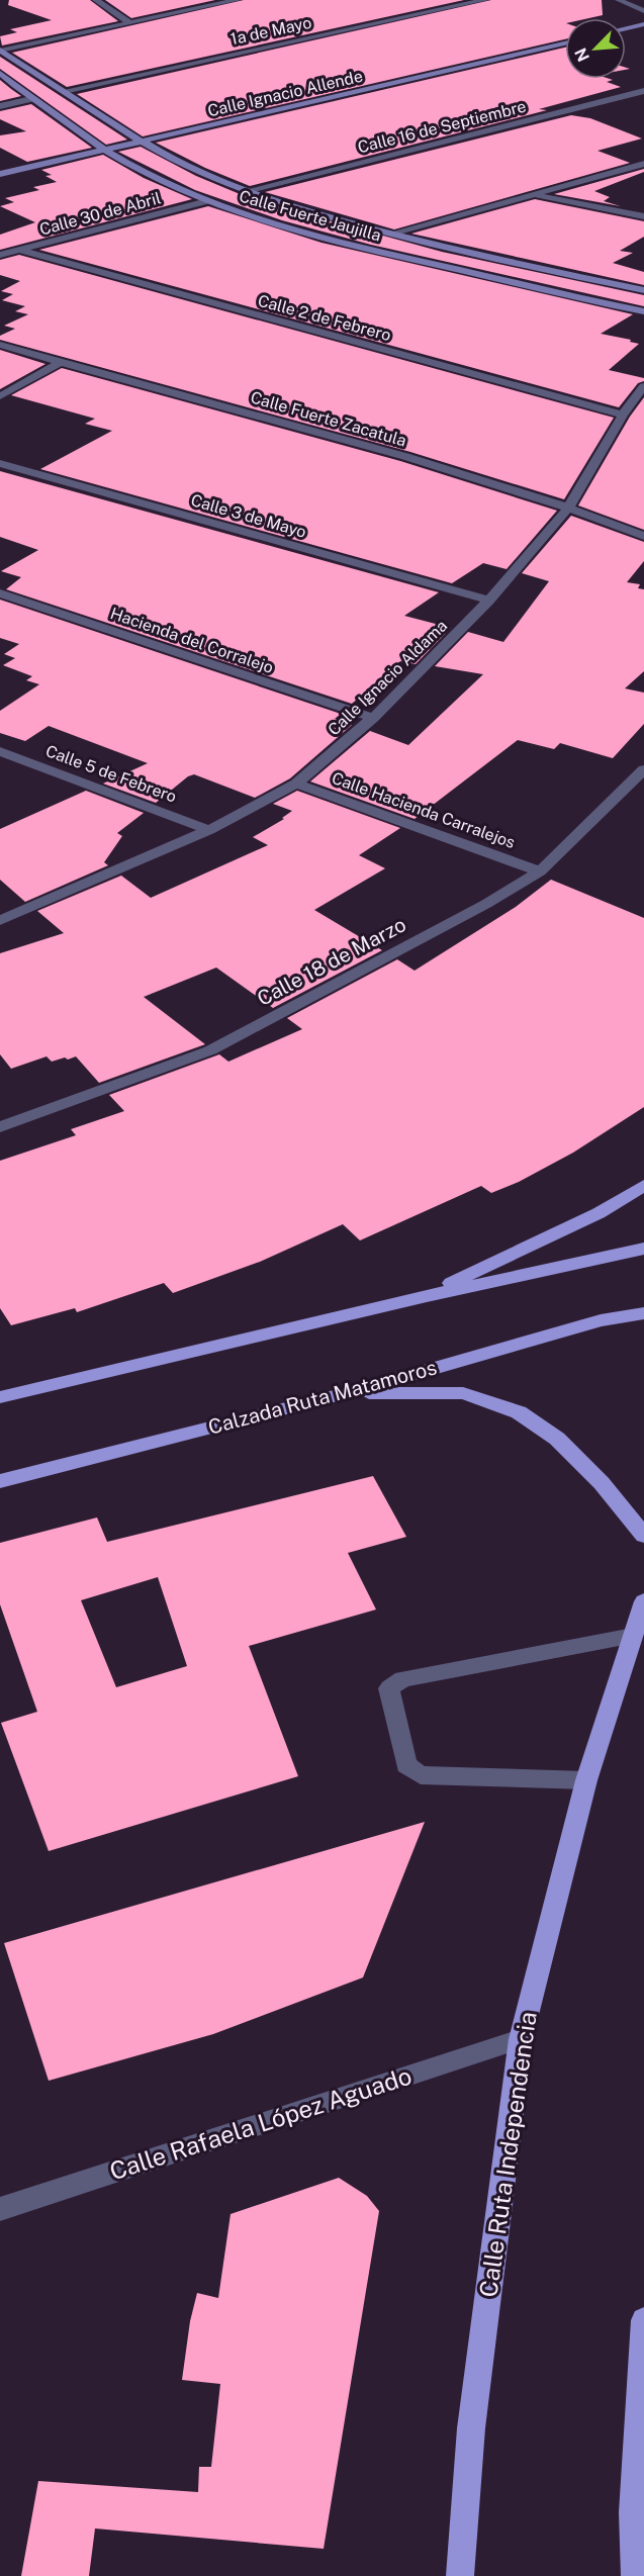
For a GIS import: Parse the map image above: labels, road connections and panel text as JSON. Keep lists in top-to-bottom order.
{
  "streets": {
    "main road": [
      "Calle Ignacio Allende",
      "Calle Fuerte Jaujilla",
      "Calzada Ruta Matamoros",
      "Calle Ruta Independencia"
    ],
    "street": [
      "1a de Mayo",
      "Calle 16 de Septiembre",
      "Calle 30 de Abril",
      "Calle 2 de Febrero",
      "Calle Fuerte Zacatula",
      "Calle 3 de Mayo",
      "Hacienda del Corralejo",
      "Calle Ignacio Aldama",
      "Calle 5 de Febrero",
      "Calle Hacienda Carralejos",
      "Calle 18 de Marzo",
      "Calle Rafaela López Aguado"
    ]
  },
  "crossings": [
    ["1a de Mayo", "Calle Fuerte Jaujilla"],
    ["Calle Ignacio Allende", "Calle Fuerte Jaujilla"],
    ["Calle 16 de Septiembre", "Calle Fuerte Jaujilla"],
    ["Calle 30 de Abril", "Calle Fuerte Jaujilla"],
    ["Calle 30 de Abril", "Calle 2 de Febrero"],
    ["Calle 2 de Febrero", "Calle Ignacio Aldama"],
    ["Calle Fuerte Zacatula", "Calle Ignacio Aldama"],
    ["Calle 3 de Mayo", "Calle Ignacio Aldama"],
    ["Hacienda del Corralejo", "Calle Ignacio Aldama"],
    ["Calle Ignacio Aldama", "Calle 5 de Febrero"],
    ["Calle Ignacio Aldama", "Calle Hacienda Carralejos"],
    ["Calle Hacienda Carralejos", "Calle 18 de Marzo"],
    ["Calle Rafaela López Aguado", "Calle Ruta Independencia"]
  ],
  "north": "bottom left"
}
